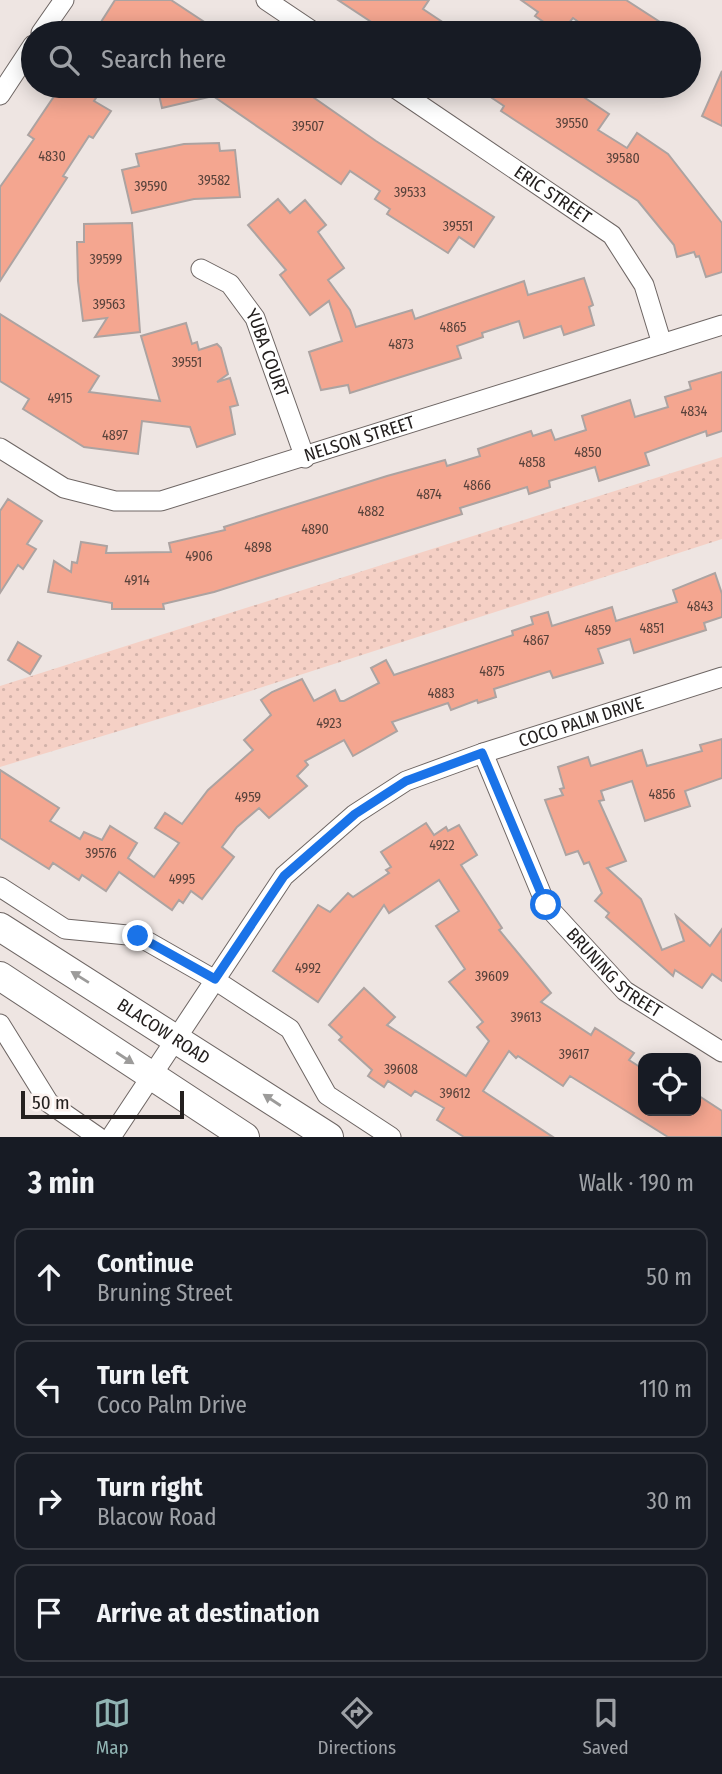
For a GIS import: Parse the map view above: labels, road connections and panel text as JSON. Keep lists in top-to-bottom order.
{
  "streets": {
    "main road": ["BLACOW ROAD"],
    "street": [
      "ERIC STREET",
      "YUBA COURT",
      "NELSON STREET",
      "COCO PALM DRIVE",
      "BRUNING STREET"
    ]
  },
  "crossings": [
    ["ERIC STREET", "NELSON STREET"],
    ["YUBA COURT", "NELSON STREET"],
    ["COCO PALM DRIVE", "BRUNING STREET"],
    ["COCO PALM DRIVE", "BLACOW ROAD"]
  ],
  "house_numbers": [
    "39550",
    "39507",
    "4830",
    "39580",
    "39582",
    "39590",
    "39533",
    "39551",
    "39599",
    "39563",
    "4865",
    "4873",
    "39551",
    "4915",
    "4834",
    "4897",
    "4850",
    "4858",
    "4866",
    "4874",
    "4882",
    "4890",
    "4898",
    "4906",
    "4914",
    "4843",
    "4851",
    "4859",
    "4867",
    "4875",
    "4883",
    "4923",
    "4856",
    "4959",
    "4922",
    "39576",
    "4995",
    "4992",
    "39609",
    "39613",
    "39617",
    "39608",
    "39612"
  ],
  "scale_bar": "50 m",
  "page": {
    "search": "Search here",
    "scale": "50 m",
    "heading": ["3 min", "Walk · 190 m"],
    "list": [
      ["Continue", "Bruning Street", "50 m"],
      ["Turn left", "Coco Palm Drive", "110 m"],
      ["Turn right", "Blacow Road", "30 m"],
      "Arrive at destination"
    ],
    "nav": ["Map", "Directions", "Saved"]
  }
}
